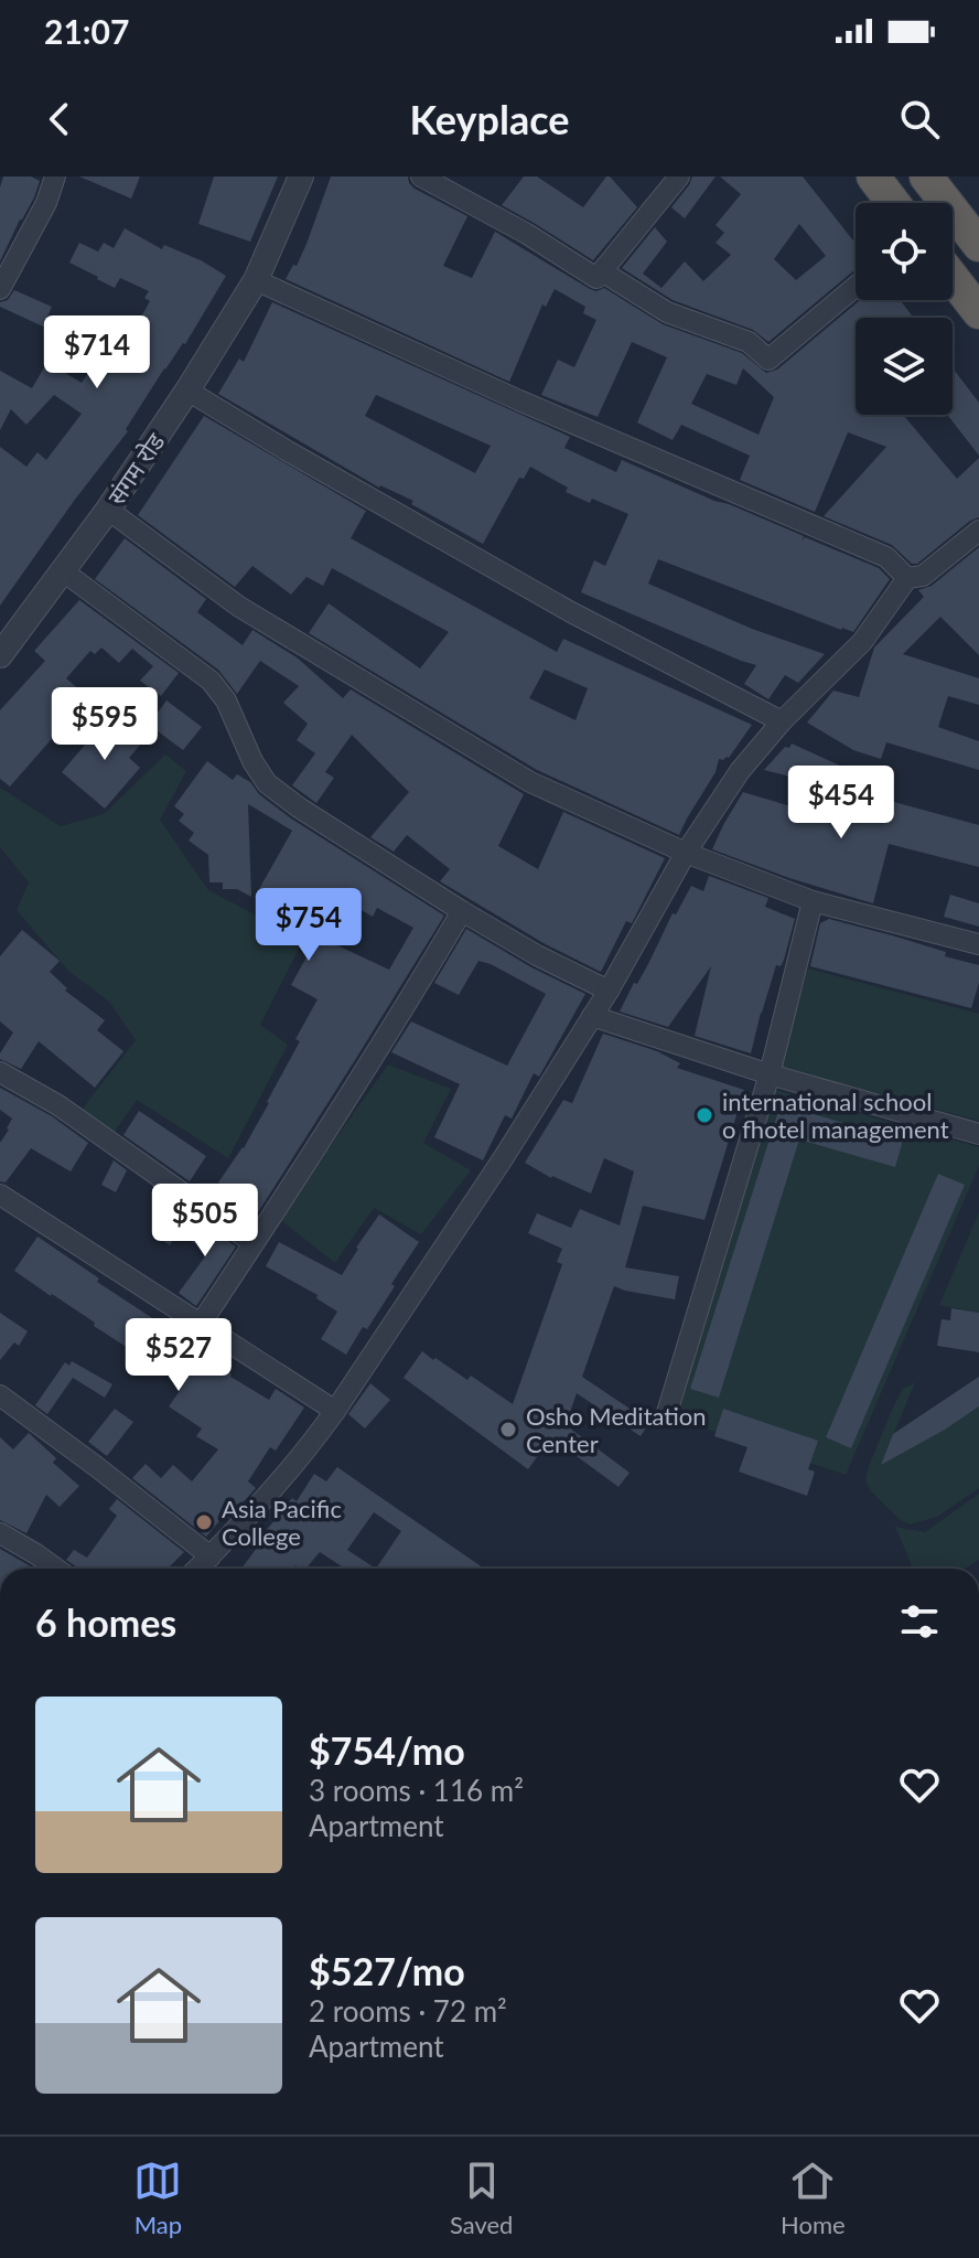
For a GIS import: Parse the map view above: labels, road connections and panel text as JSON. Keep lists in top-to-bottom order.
{
  "streets": {
    "street": ["संगम रोड"]
  },
  "places": ["international school o fhotel management", "Osho Meditation Center", "Asia Pacific College"],
  "page": {
    "status": "21:07",
    "header": "Keyplace",
    "price": [
      "$714",
      "$595",
      "$454",
      "$754",
      "$505",
      "$527"
    ],
    "heading": "6 homes",
    "list": [
      {
        "name": "$754/mo",
        "note": "3 rooms · 116 m² · Apartment"
      },
      {
        "name": "$527/mo",
        "note": "2 rooms · 72 m² · Apartment"
      }
    ],
    "tabs": ["Map", "Saved", "Home"]
  }
}
